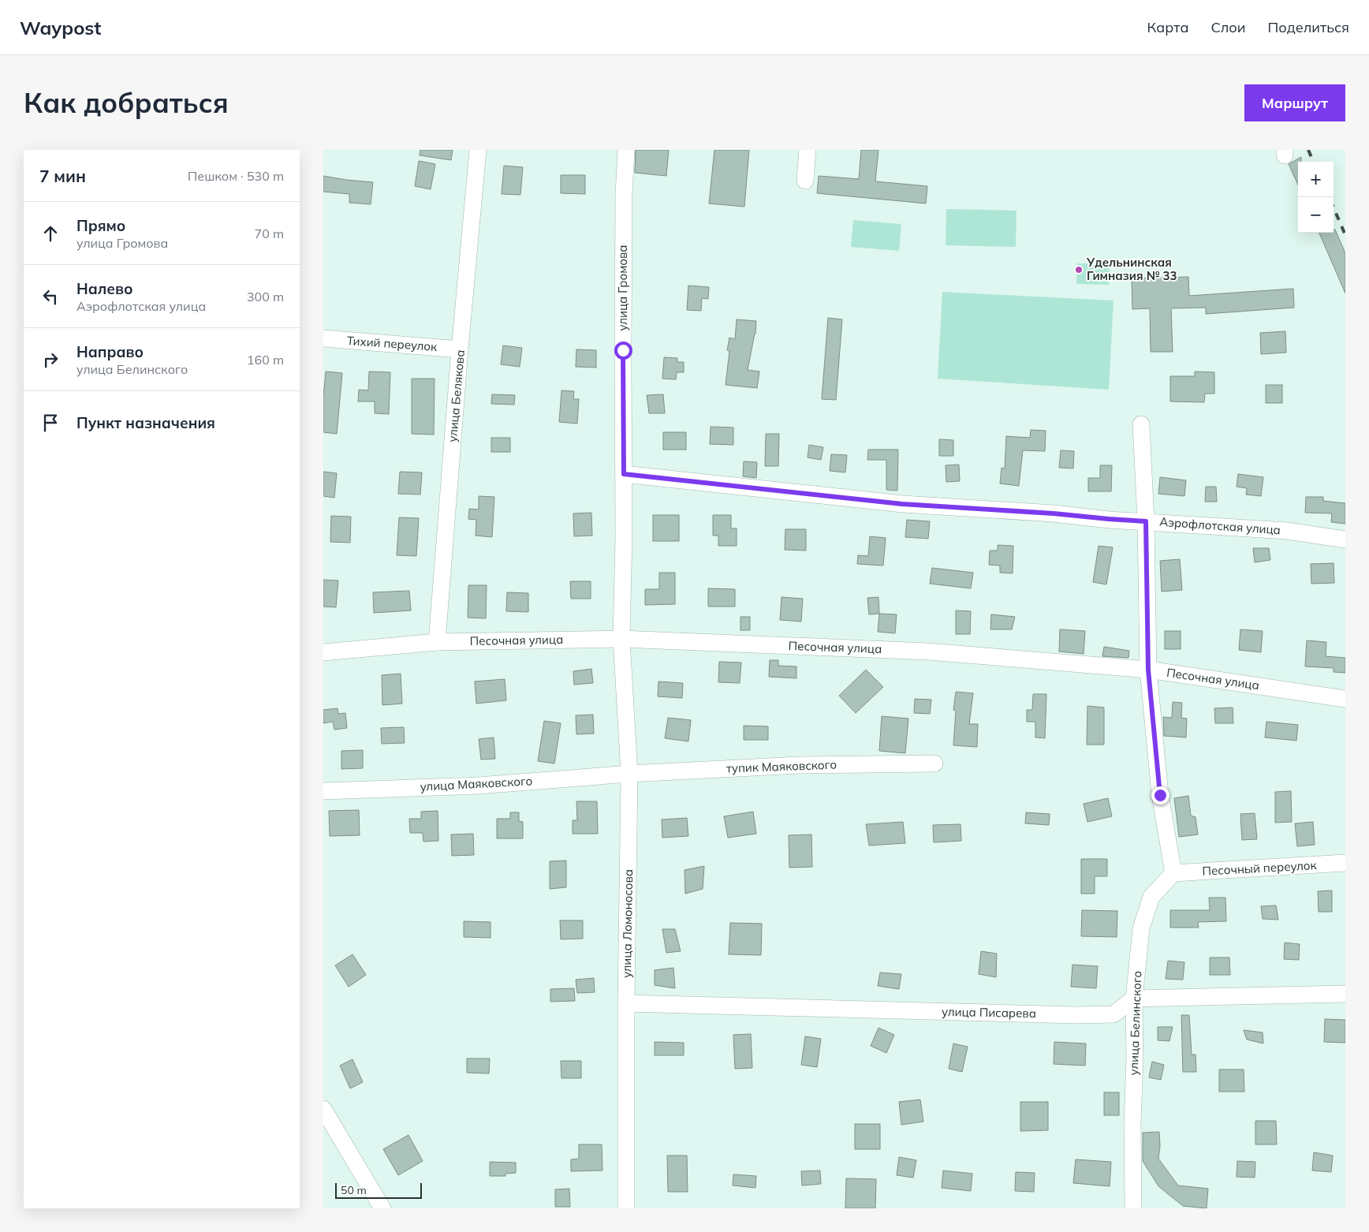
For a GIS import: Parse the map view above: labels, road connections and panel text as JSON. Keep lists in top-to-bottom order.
{
  "streets": {
    "street": [
      "улица Громова",
      "Тихий переулок",
      "улица Белякова",
      "Аэрофлотская улица",
      "Песочная улица",
      "тупик Маяковского",
      "улица Маяковского",
      "Песочный переулок",
      "улица Ломоносова",
      "улица Писарева",
      "улица Белинского"
    ]
  },
  "crossings": [
    ["улица Громова", "Аэрофлотская улица"],
    ["улица Громова", "Песочная улица"],
    ["улица Громова", "улица Ломоносова"],
    ["Тихий переулок", "улица Белякова"],
    ["улица Белякова", "Песочная улица"],
    ["Песочная улица", "улица Ломоносова"],
    ["тупик Маяковского", "улица Маяковского"],
    ["тупик Маяковского", "улица Ломоносова"],
    ["улица Маяковского", "улица Ломоносова"],
    ["Песочный переулок", "улица Белинского"],
    ["улица Ломоносова", "улица Писарева"],
    ["улица Писарева", "улица Белинского"]
  ],
  "places": ["Удельнинская Гимназия № 33"],
  "scale_bar": "50 m",
  "page": {
    "header": "Waypost",
    "nav": ["Карта", "Слои", "Поделиться"],
    "buttons": "Маршрут",
    "title": "Как добраться",
    "heading": ["7 мин", "Пешком · 530 m"],
    "map_buttons": ["+", "−"],
    "list": [
      ["Прямо", "улица Громова", "70 m"],
      ["Налево", "Аэрофлотская улица", "300 m"],
      ["Направо", "улица Белинского", "160 m"],
      "Пункт назначения"
    ],
    "scale": "50 m"
  }
}
